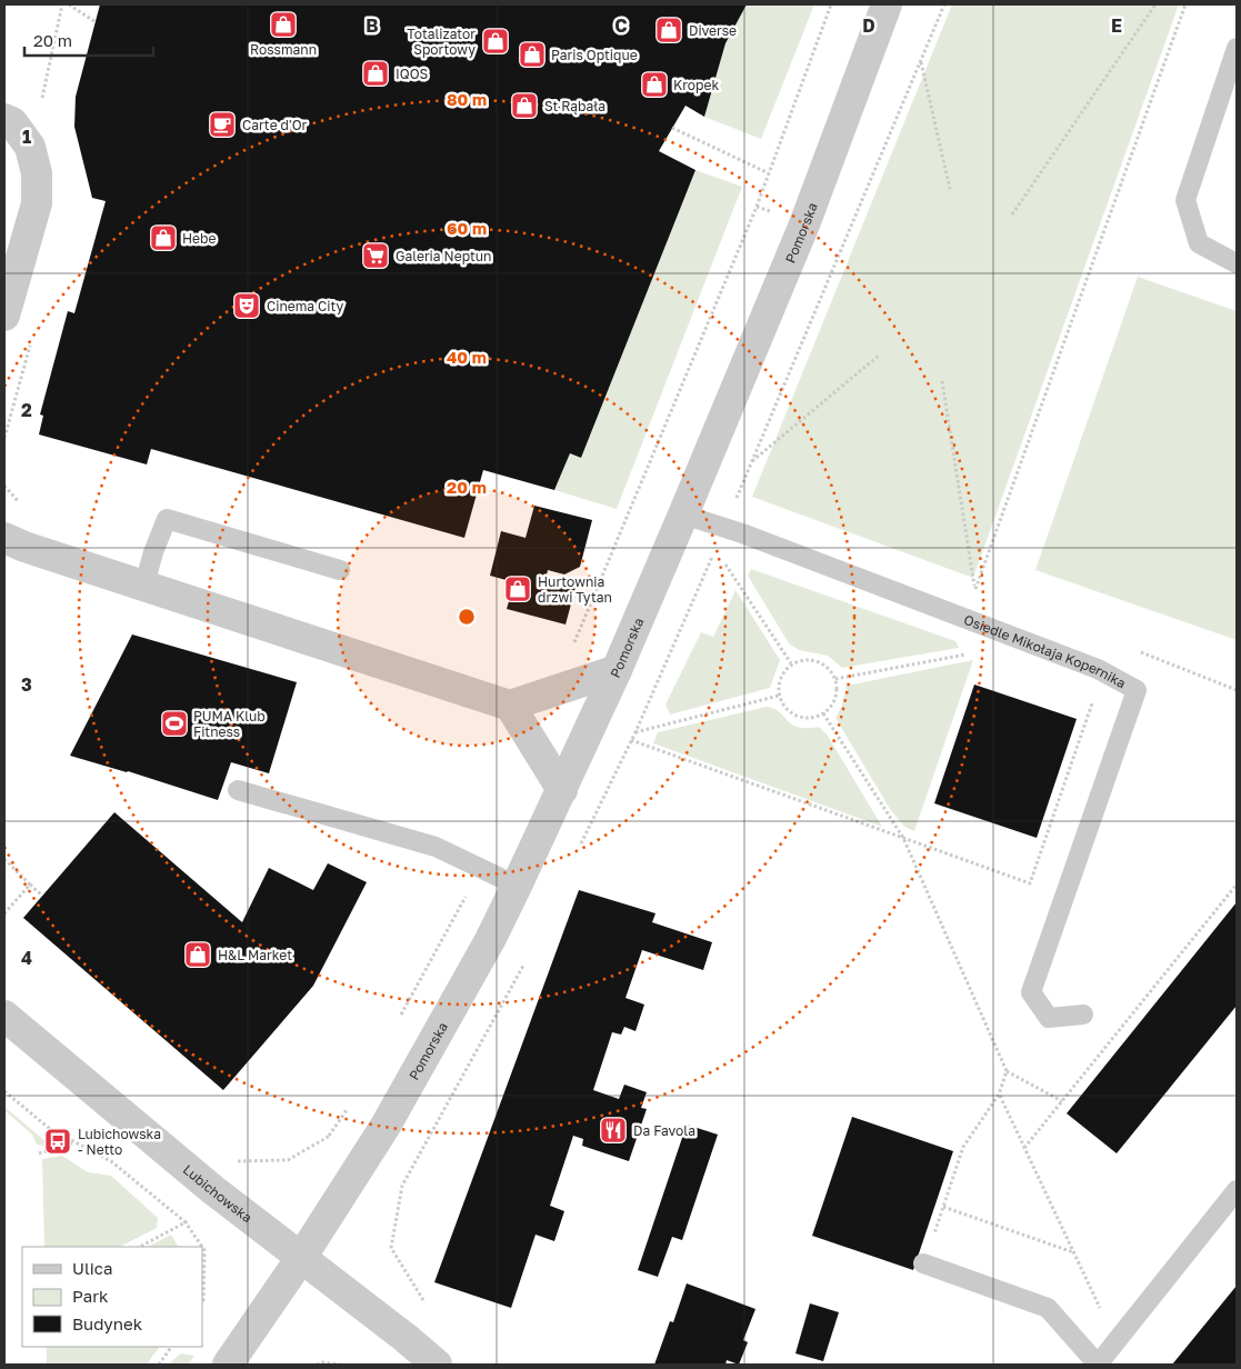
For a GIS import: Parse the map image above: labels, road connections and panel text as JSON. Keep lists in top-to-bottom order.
{
  "streets": {
    "street": ["Pomorska", "Lubichowska"],
    "lane": ["Osiedle Mikołaja Kopernika"]
  },
  "crossings": [
    ["Pomorska", "Osiedle Mikołaja Kopernika"],
    ["Pomorska", "Lubichowska"]
  ],
  "places": {
    "shop": [
      "Rossmann",
      "Diverse",
      "Totalizator Sportowy",
      "Paris Optique",
      "IQOS",
      "Kropek",
      "St Rąbała",
      "Hebe",
      "Hurtownia drzwi Tytan",
      "H&L Market"
    ],
    "cafe": ["Carte d'Or"],
    "supermarket": ["Galeria Neptun"],
    "theatre": ["Cinema City"],
    "sports": ["PUMA Klub Fitness"],
    "restaurant": ["Da Favola"],
    "bus stop": ["Lubichowska - Netto"]
  },
  "legend": ["Ulica", "Park", "Budynek"],
  "scale_bar": "20 m",
  "grid": {
    "columns": [
      "B",
      "C",
      "D",
      "E"
    ],
    "rows": [
      "1",
      "2",
      "3",
      "4"
    ]
  },
  "rings": [
    "80 m",
    "60 m",
    "40 m",
    "20 m"
  ]
}
